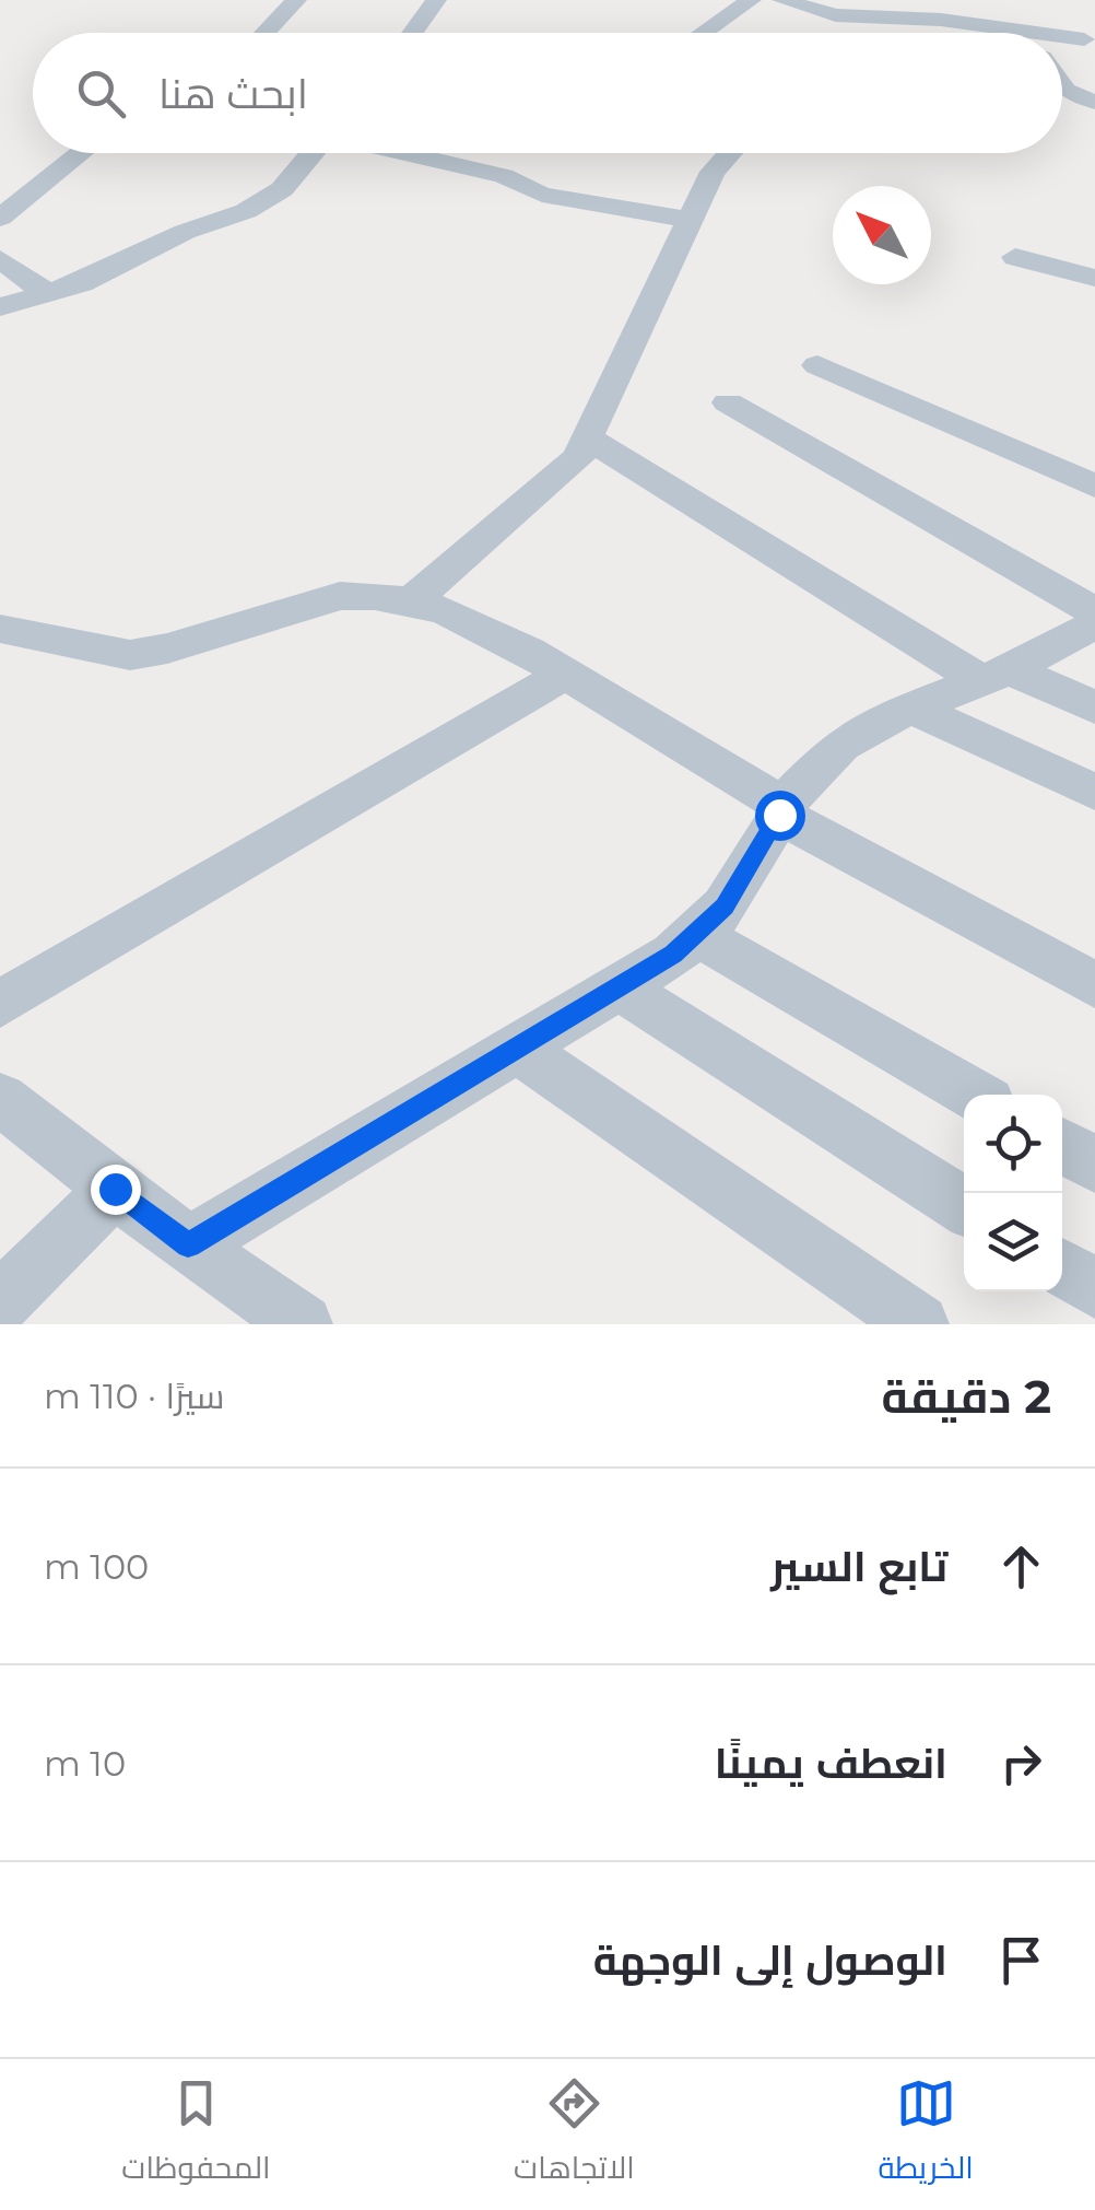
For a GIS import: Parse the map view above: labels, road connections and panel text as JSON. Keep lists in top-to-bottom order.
{
  "north": "top left",
  "page": {
    "search": "ابحث هنا",
    "heading": ["2 دقيقة", "سيرًا · 110 m"],
    "list": [
      ["تابع السير", "100 m"],
      ["انعطف يمينًا", "10 m"],
      "الوصول إلى الوجهة"
    ],
    "nav": ["الخريطة", "الاتجاهات", "المحفوظات"]
  }
}
